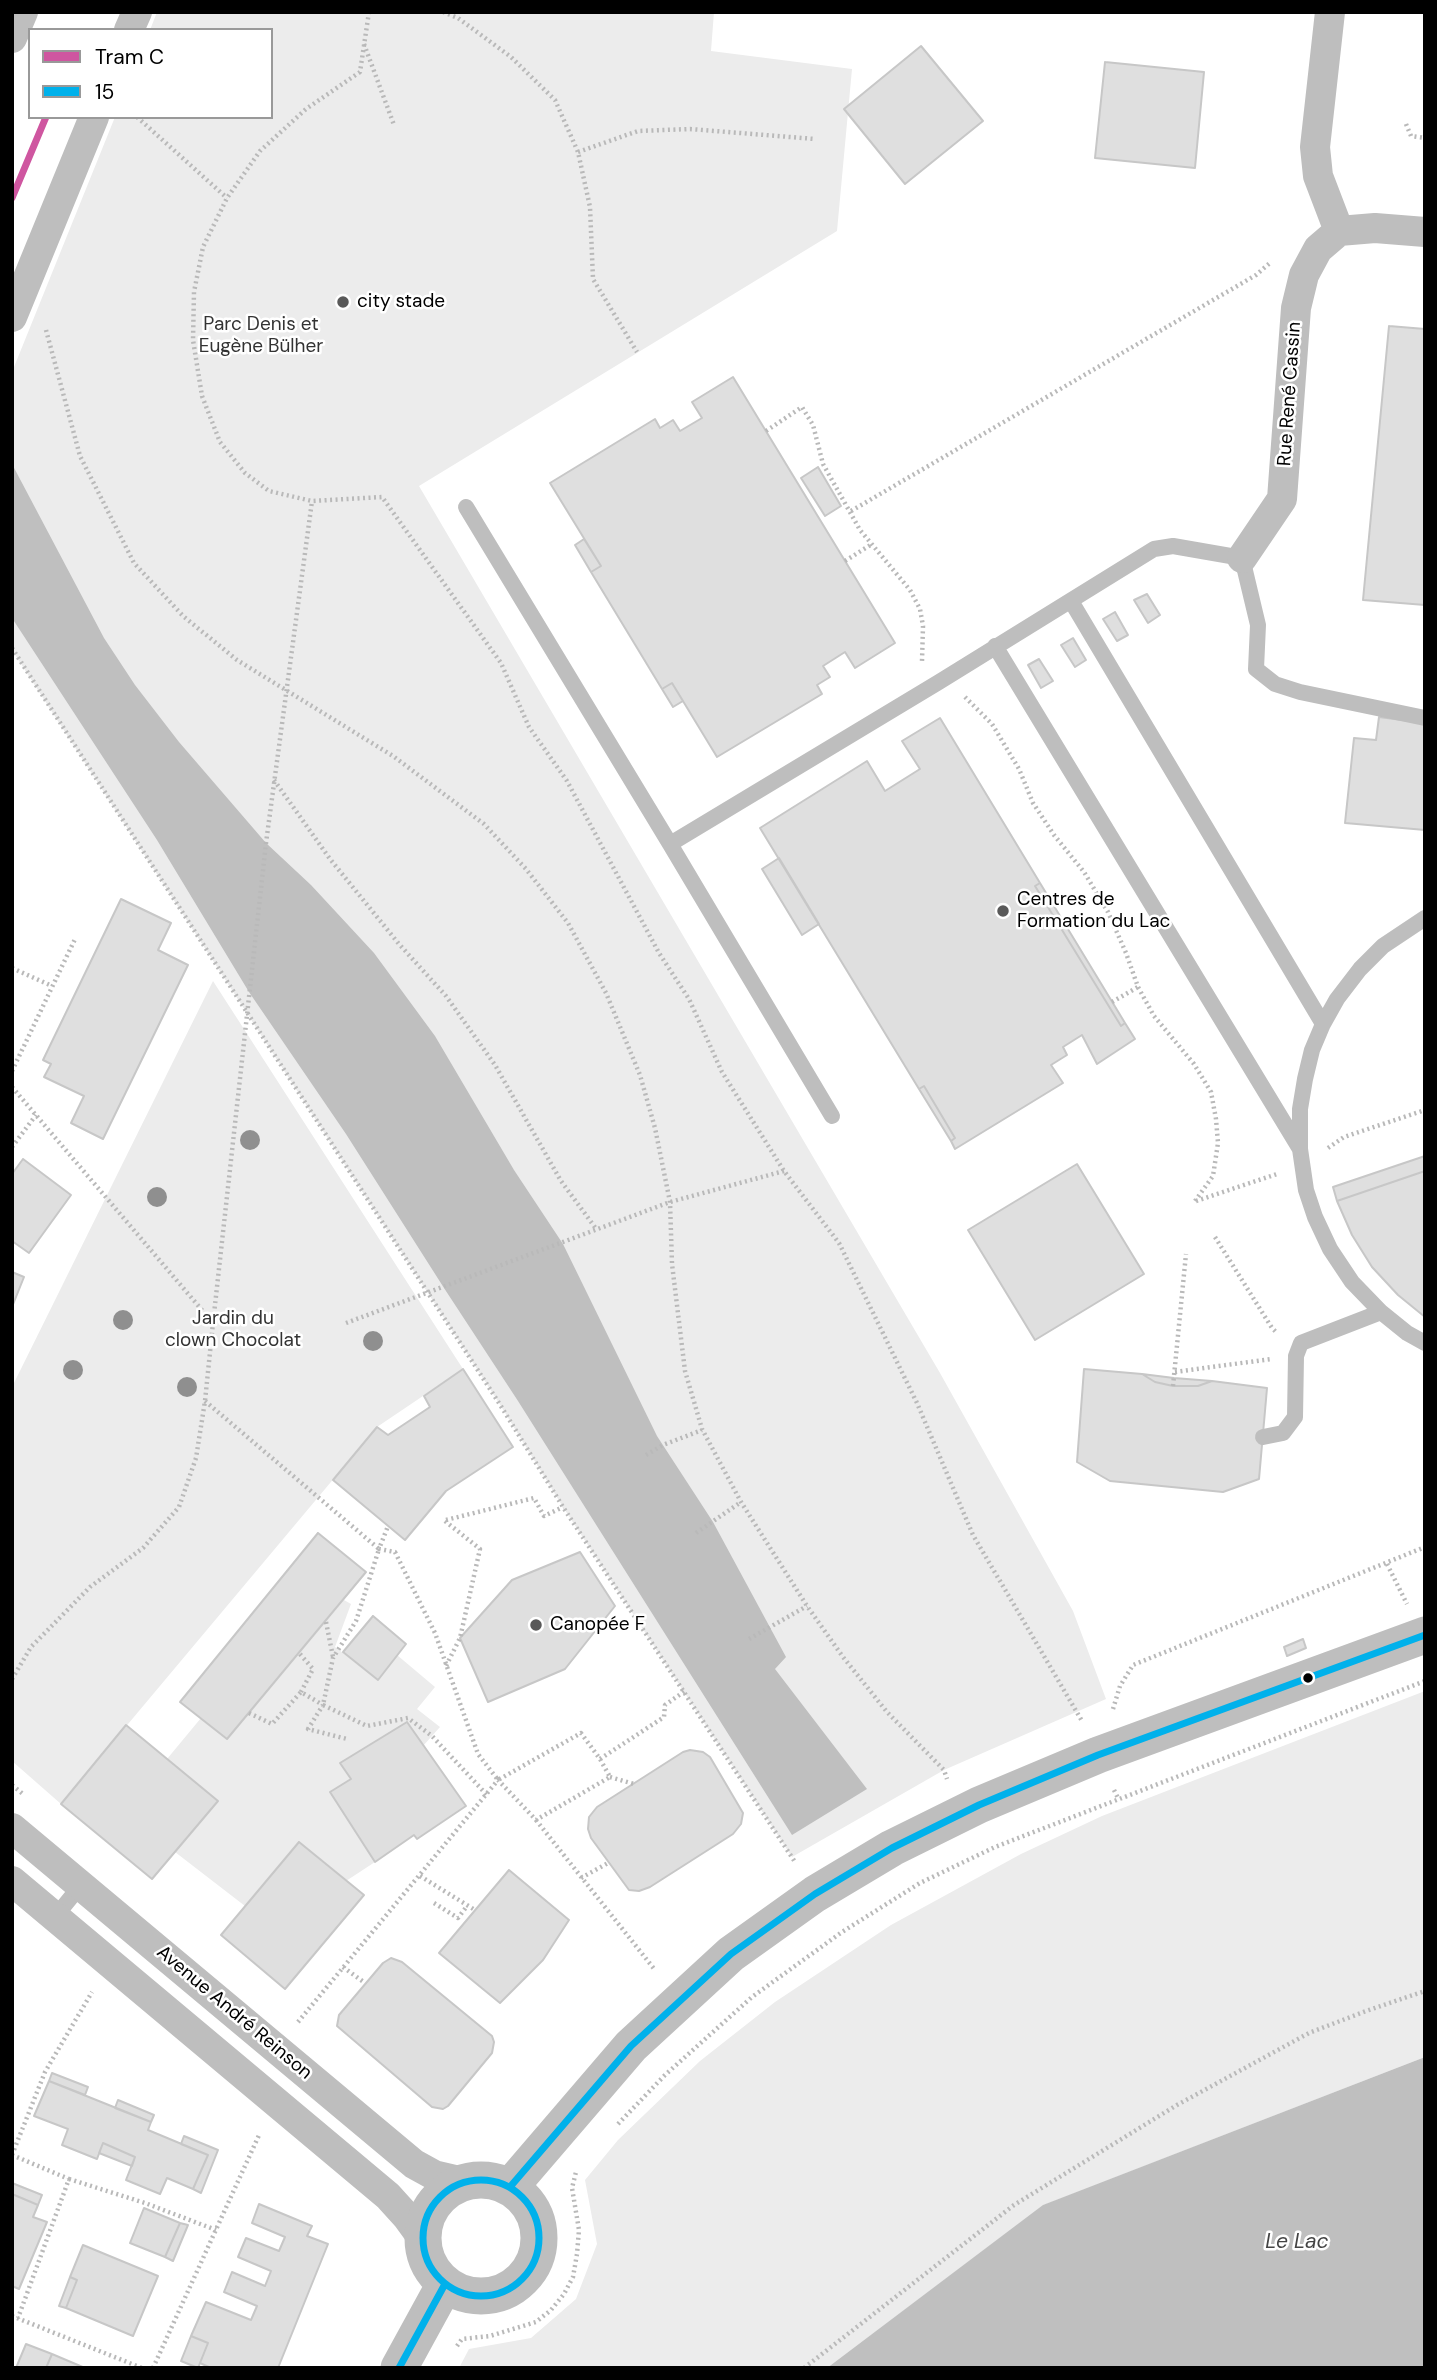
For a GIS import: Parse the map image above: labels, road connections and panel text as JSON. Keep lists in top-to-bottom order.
{
  "streets": {
    "street": ["Rue René Cassin", "Avenue André Reinson"]
  },
  "water": ["Le Lac"],
  "parks": ["Parc Denis et Eugène Bülher", "Jardin du clown Chocolat"],
  "places": ["city stade", "Centres de Formation du Lac", "Canopée F"],
  "lines": ["tram line C", "transit line 15"],
  "legend": ["Tram C", "15"]
}
